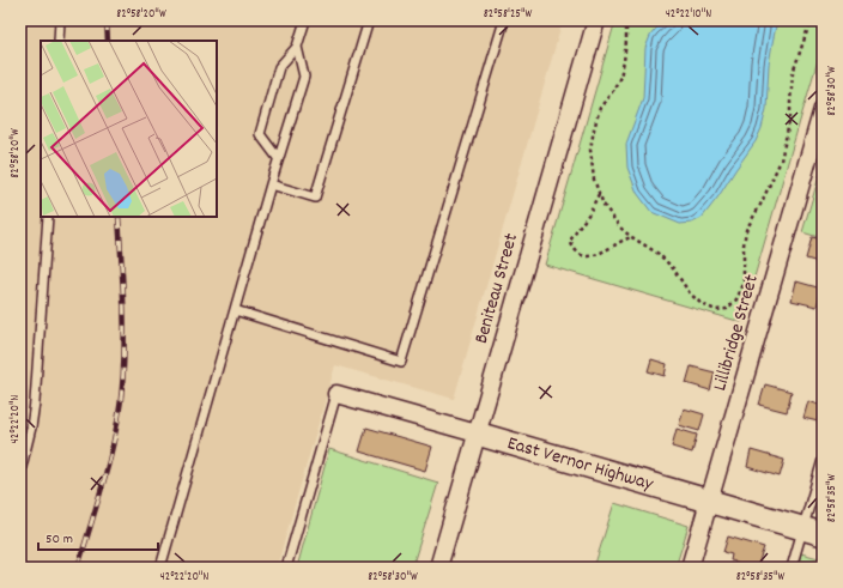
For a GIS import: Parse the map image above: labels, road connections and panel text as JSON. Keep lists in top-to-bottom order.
{
  "streets": {
    "street": ["Beniteau Street", "Lillibridge Street", "East Vernor Highway"]
  },
  "crossings": [
    ["Beniteau Street", "East Vernor Highway"],
    ["Lillibridge Street", "East Vernor Highway"]
  ],
  "scale_bar": "50 m",
  "coordinates": [
    "82°58'20\"W",
    "82°58'25\"W",
    "42°22'10\"N",
    "82°58'30\"W",
    "42°22'20\"N",
    "82°58'35\"W"
  ]
}
